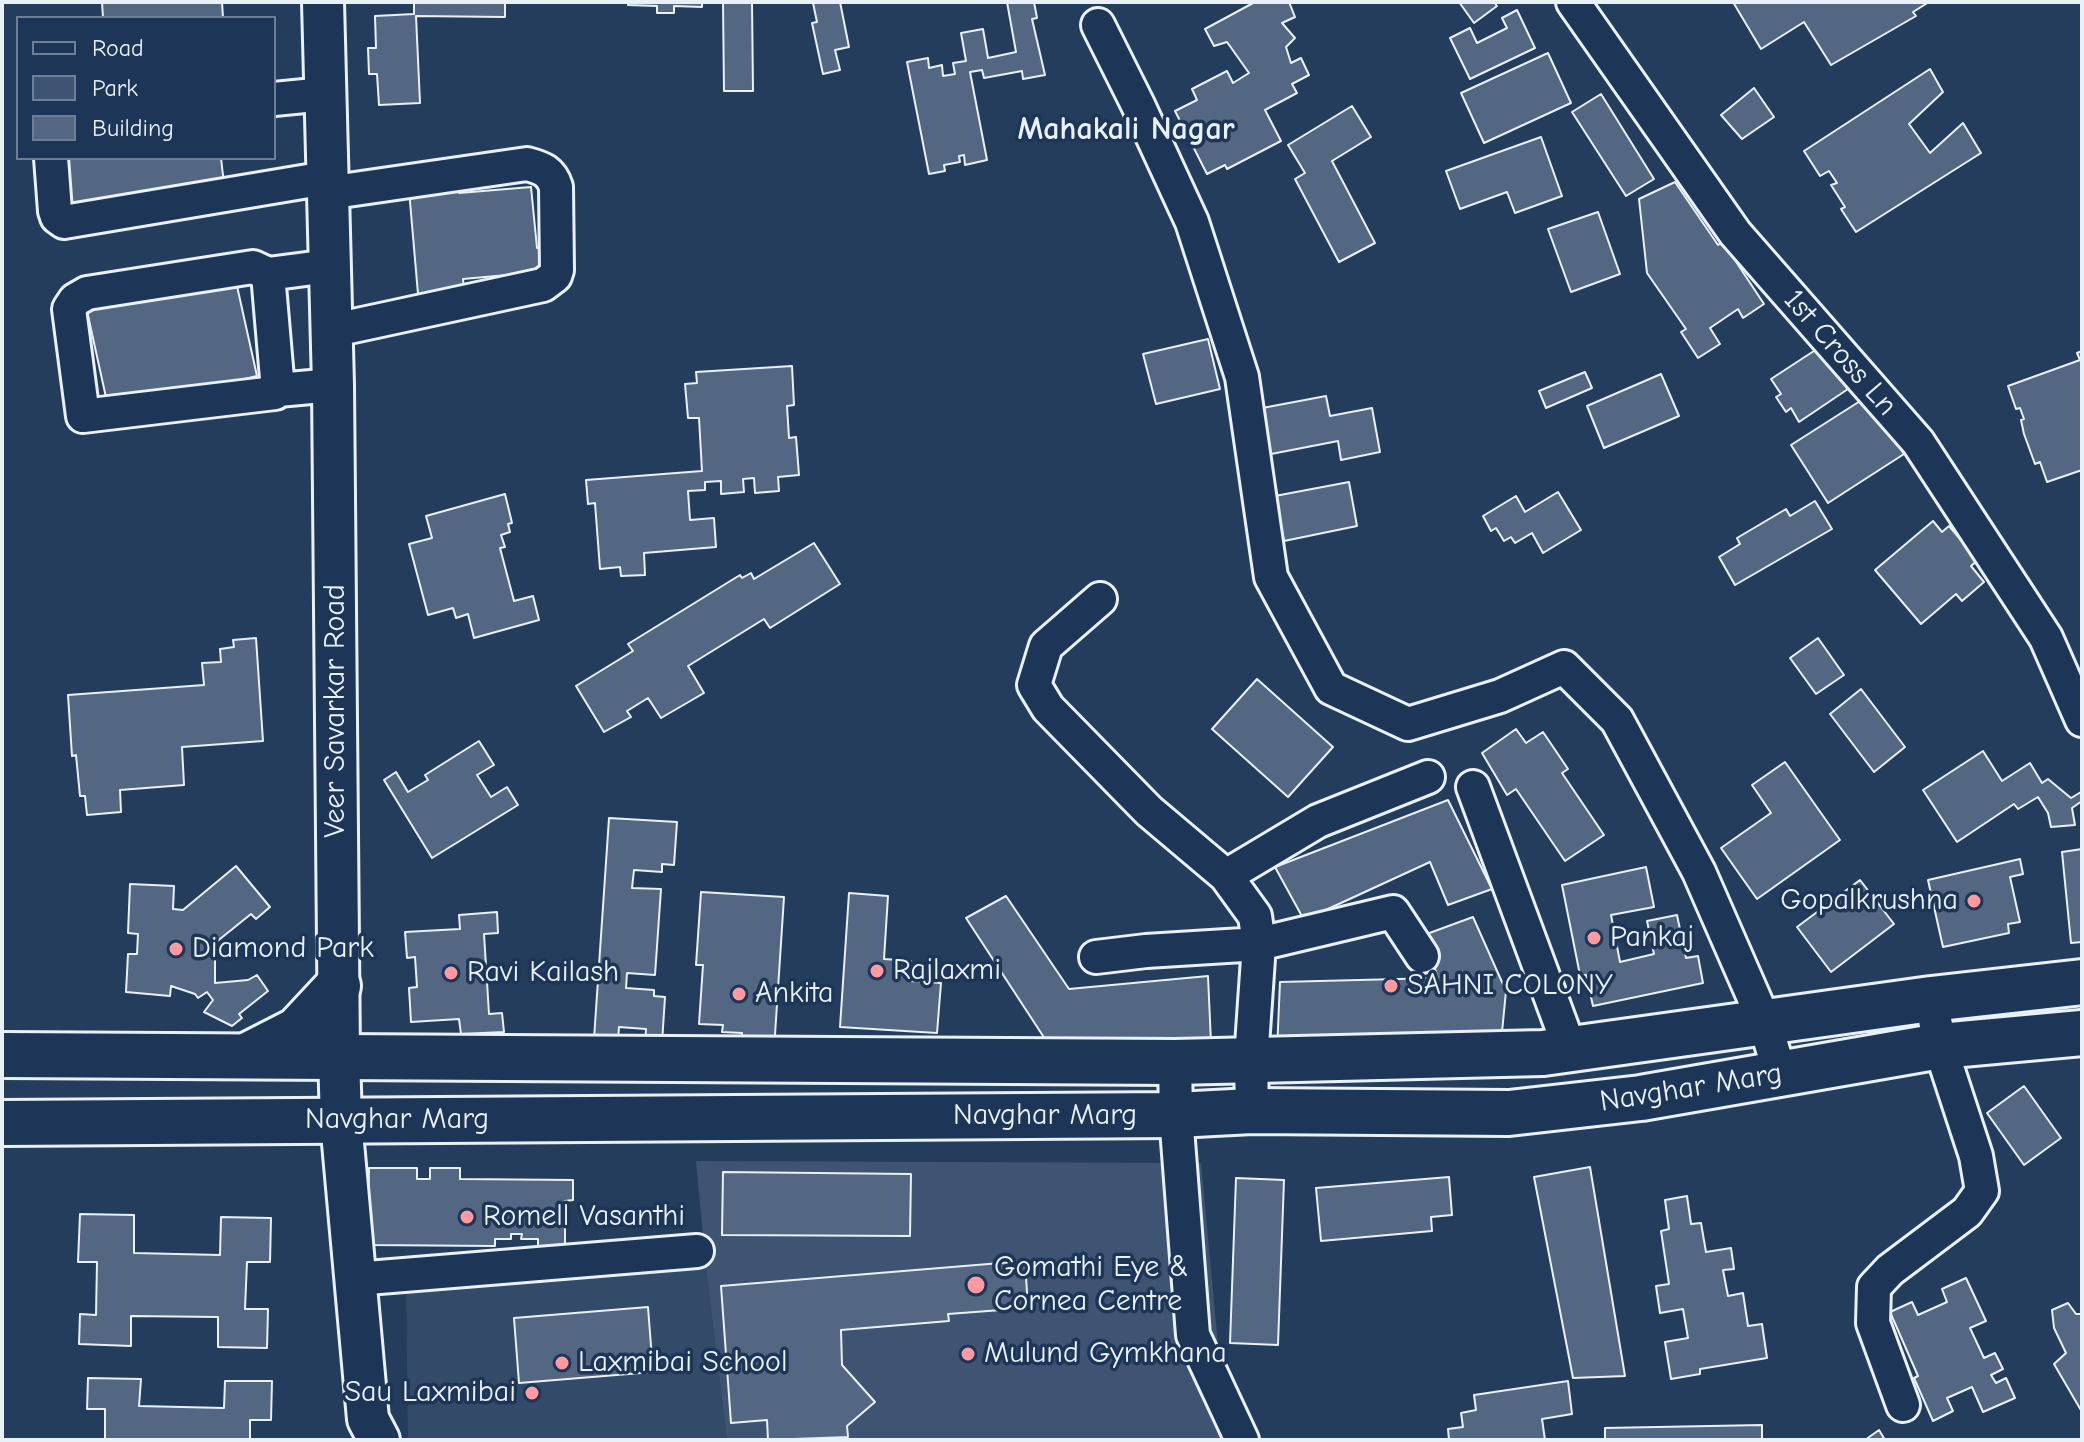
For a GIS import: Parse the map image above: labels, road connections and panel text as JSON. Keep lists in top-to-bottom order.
{
  "streets": {
    "main road": ["Navghar Marg"],
    "street": ["1st Cross Ln", "Veer Savarkar Road"]
  },
  "crossings": [
    ["Veer Savarkar Road", "Navghar Marg"]
  ],
  "districts": ["Mahakali Nagar"],
  "places": [
    "Gopalkrushna",
    "Pankaj",
    "Diamond Park",
    "Rajlaxmi",
    "Ravi Kailash",
    "SAHNI COLONY",
    "Ankita",
    "Romell Vasanthi",
    "Gomathi Eye & Cornea Centre",
    "Mulund Gymkhana",
    "Laxmibai School",
    "Sau Laxmibai"
  ],
  "legend": ["Road", "Park", "Building"]
}
